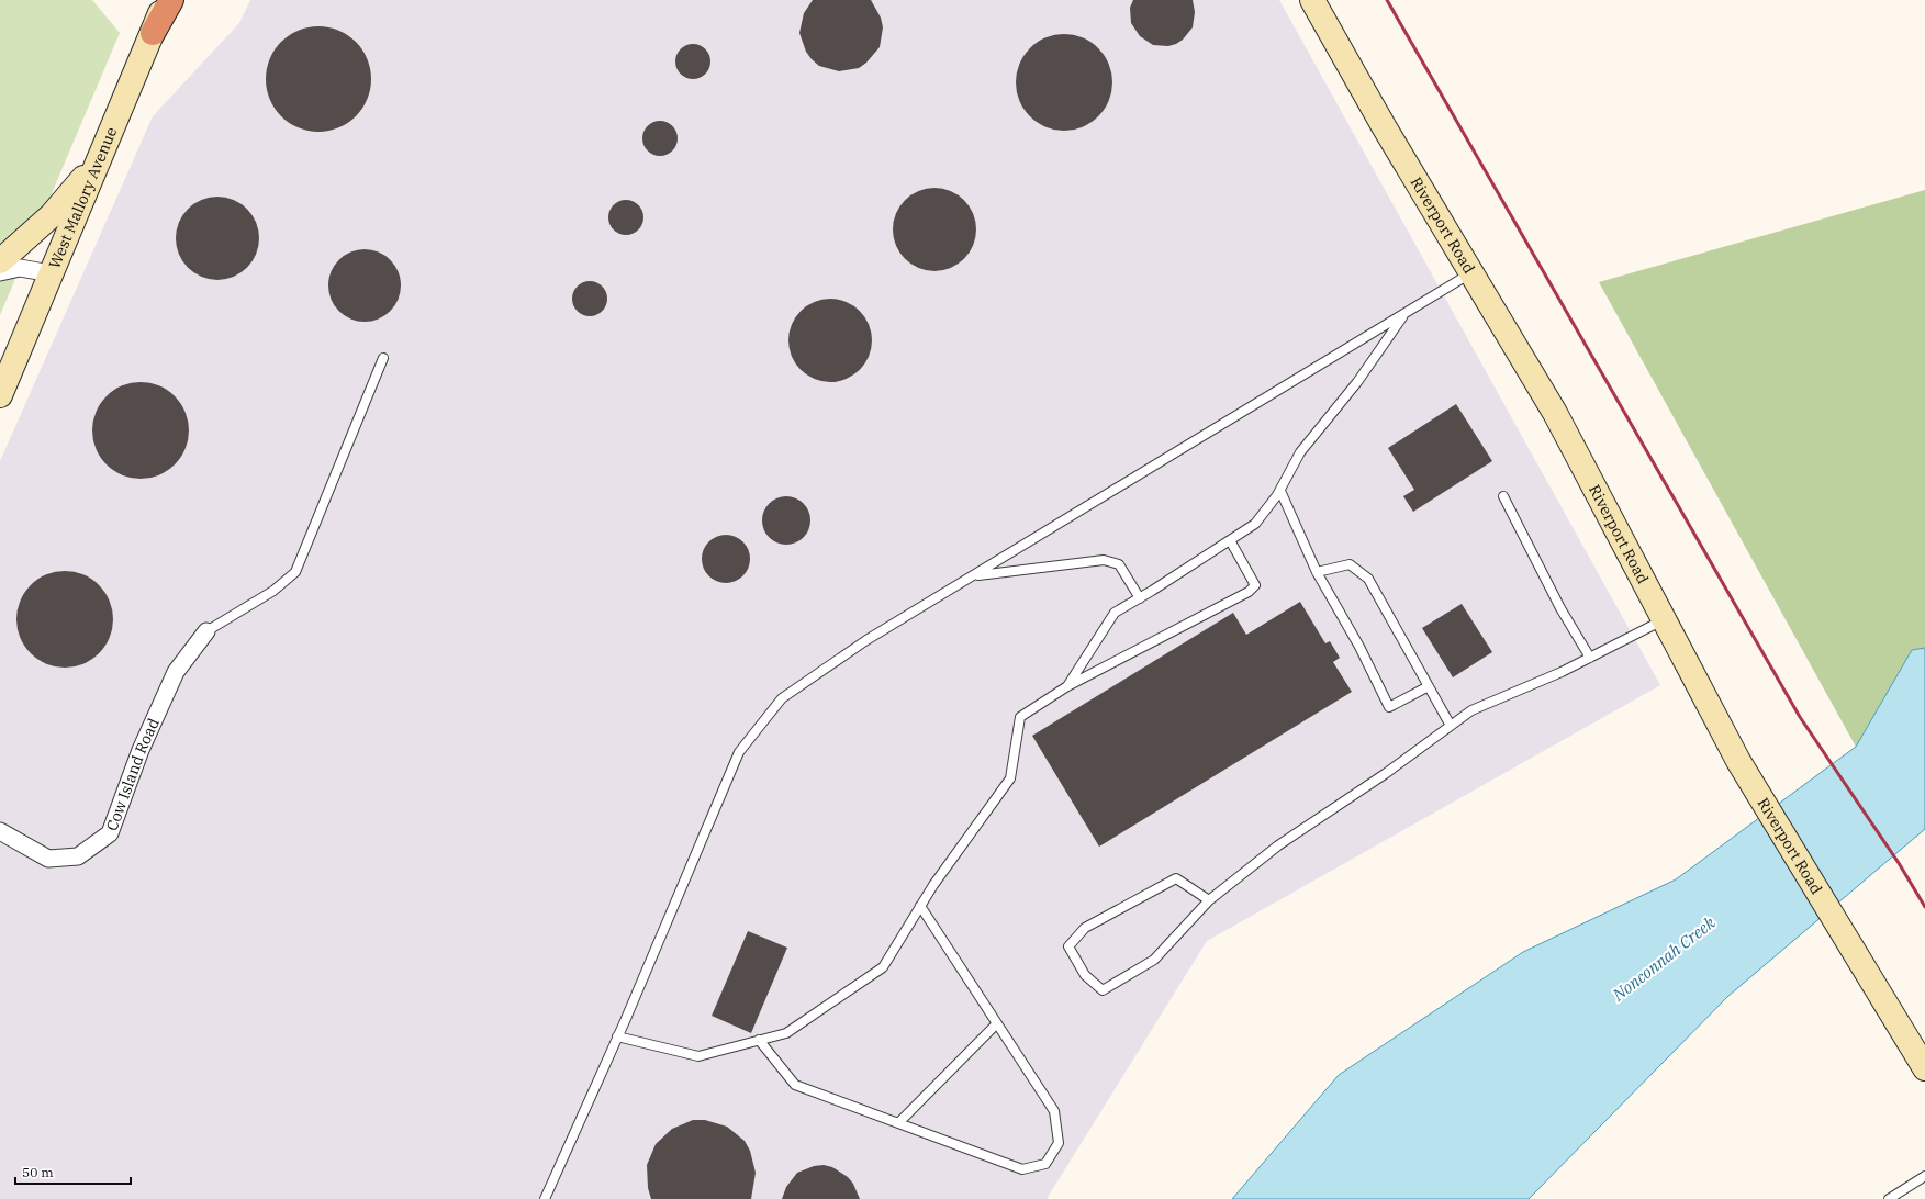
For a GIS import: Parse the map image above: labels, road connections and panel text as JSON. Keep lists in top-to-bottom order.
{
  "streets": {
    "main road": ["West Mallory Avenue", "Riverport Road"],
    "street": ["Cow Island Road"]
  },
  "water": ["Nonconnah Creek"],
  "scale_bar": "50 m"
}
